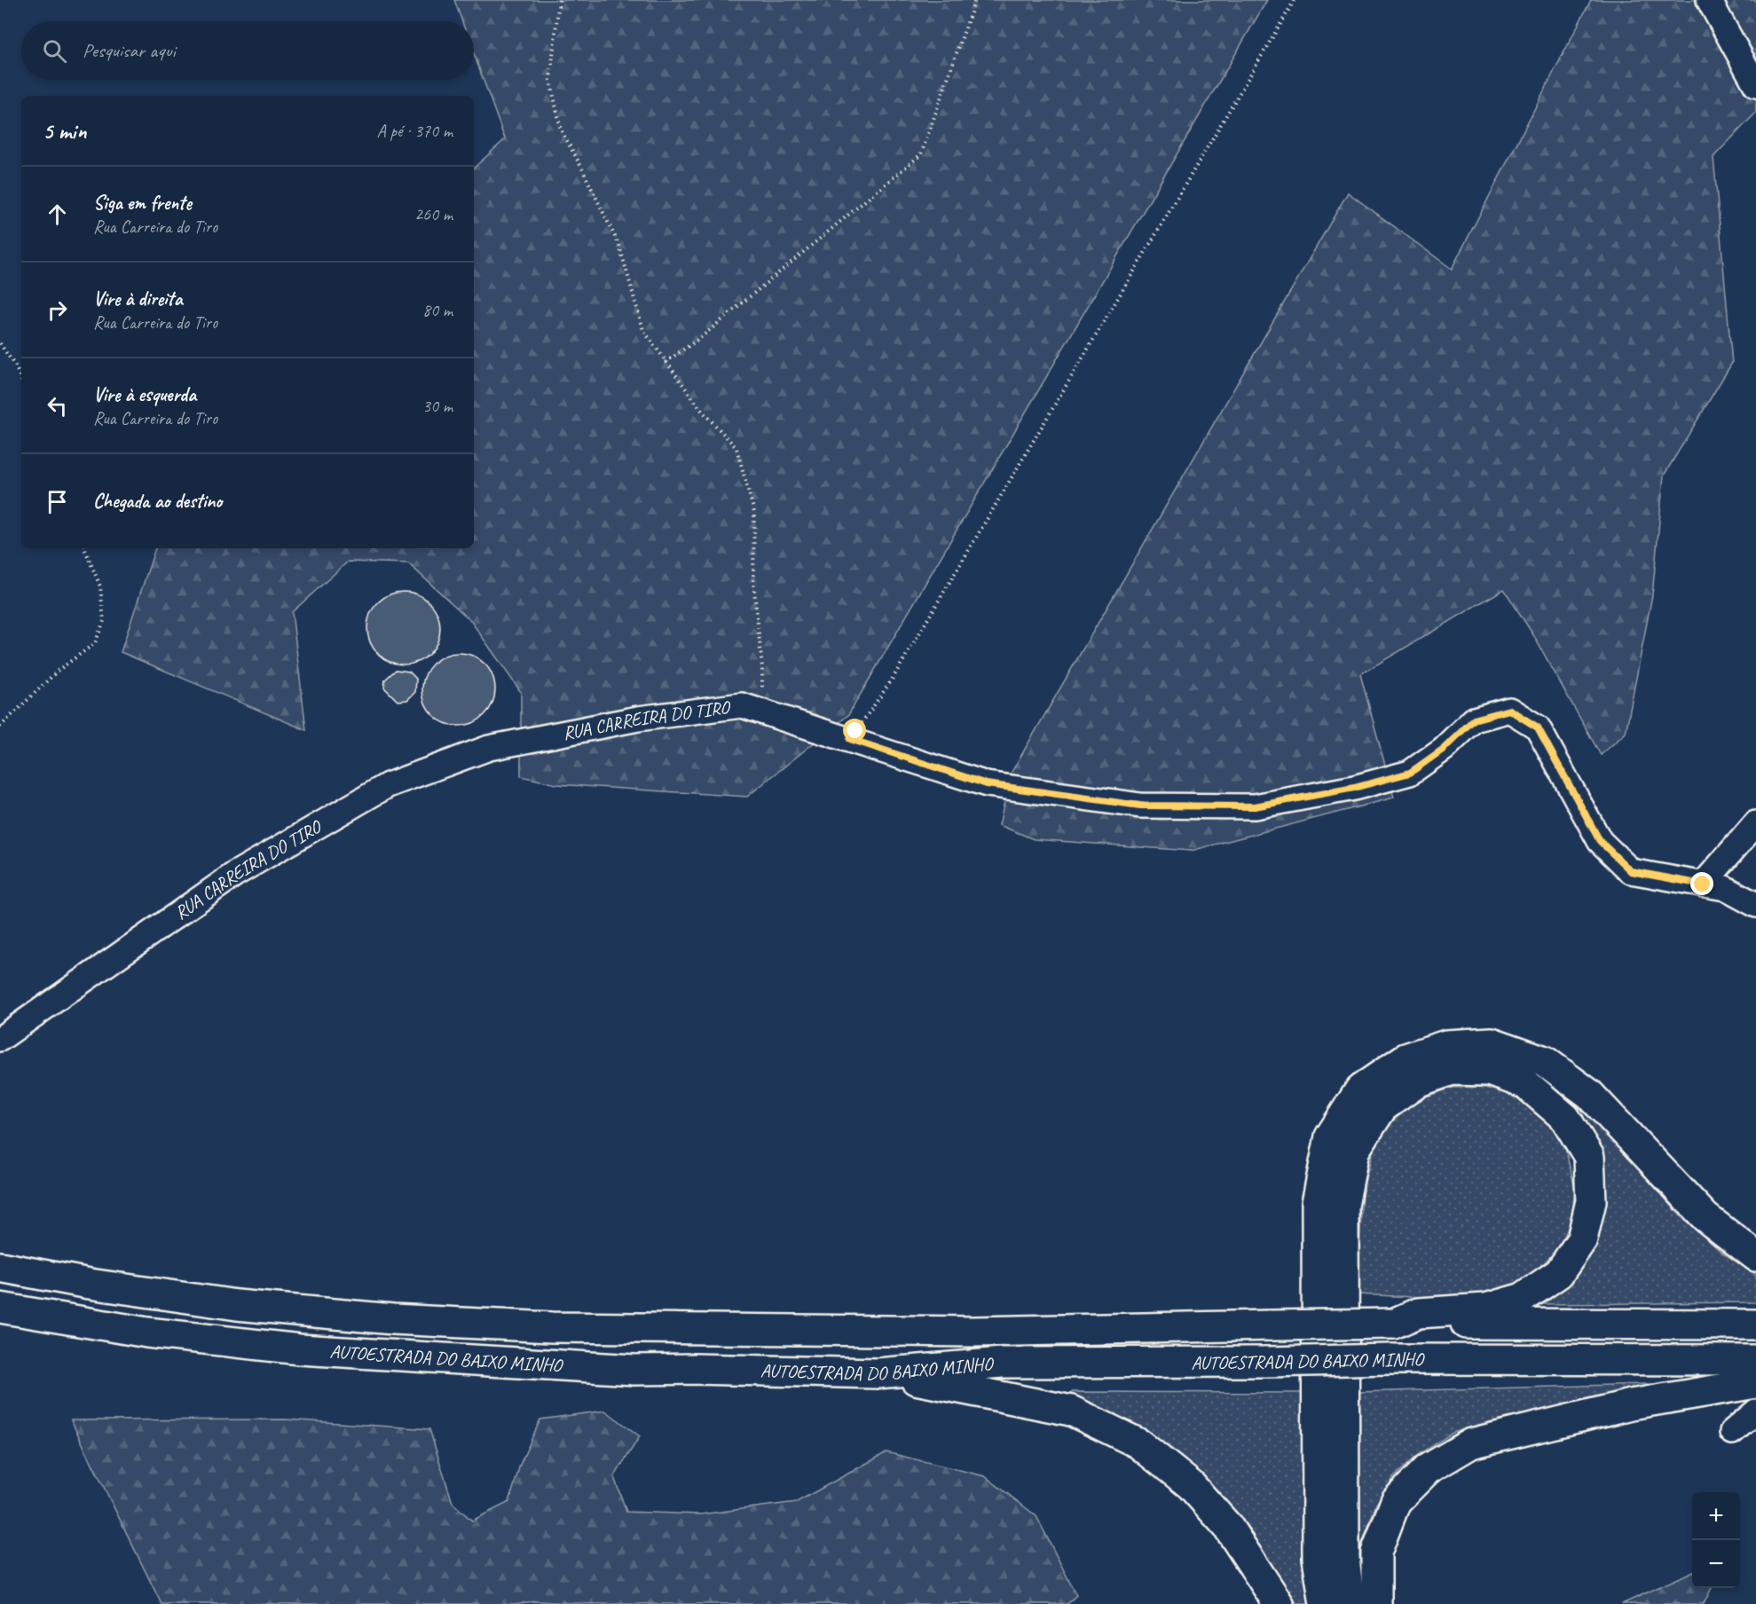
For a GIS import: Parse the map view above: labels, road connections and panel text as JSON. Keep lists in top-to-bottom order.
{
  "streets": {
    "highway": ["AUTOESTRADA DO BAIXO MINHO"],
    "street": ["RUA CARREIRA DO TIRO"]
  },
  "page": {
    "search": "Pesquisar aqui",
    "heading": ["5 min", "A pé · 370 m"],
    "list": [
      ["Siga em frente", "Rua Carreira do Tiro", "260 m"],
      ["Vire à direita", "Rua Carreira do Tiro", "80 m"],
      ["Vire à esquerda", "Rua Carreira do Tiro", "30 m"],
      "Chegada ao destino"
    ],
    "map_buttons": ["+", "−"]
  }
}
